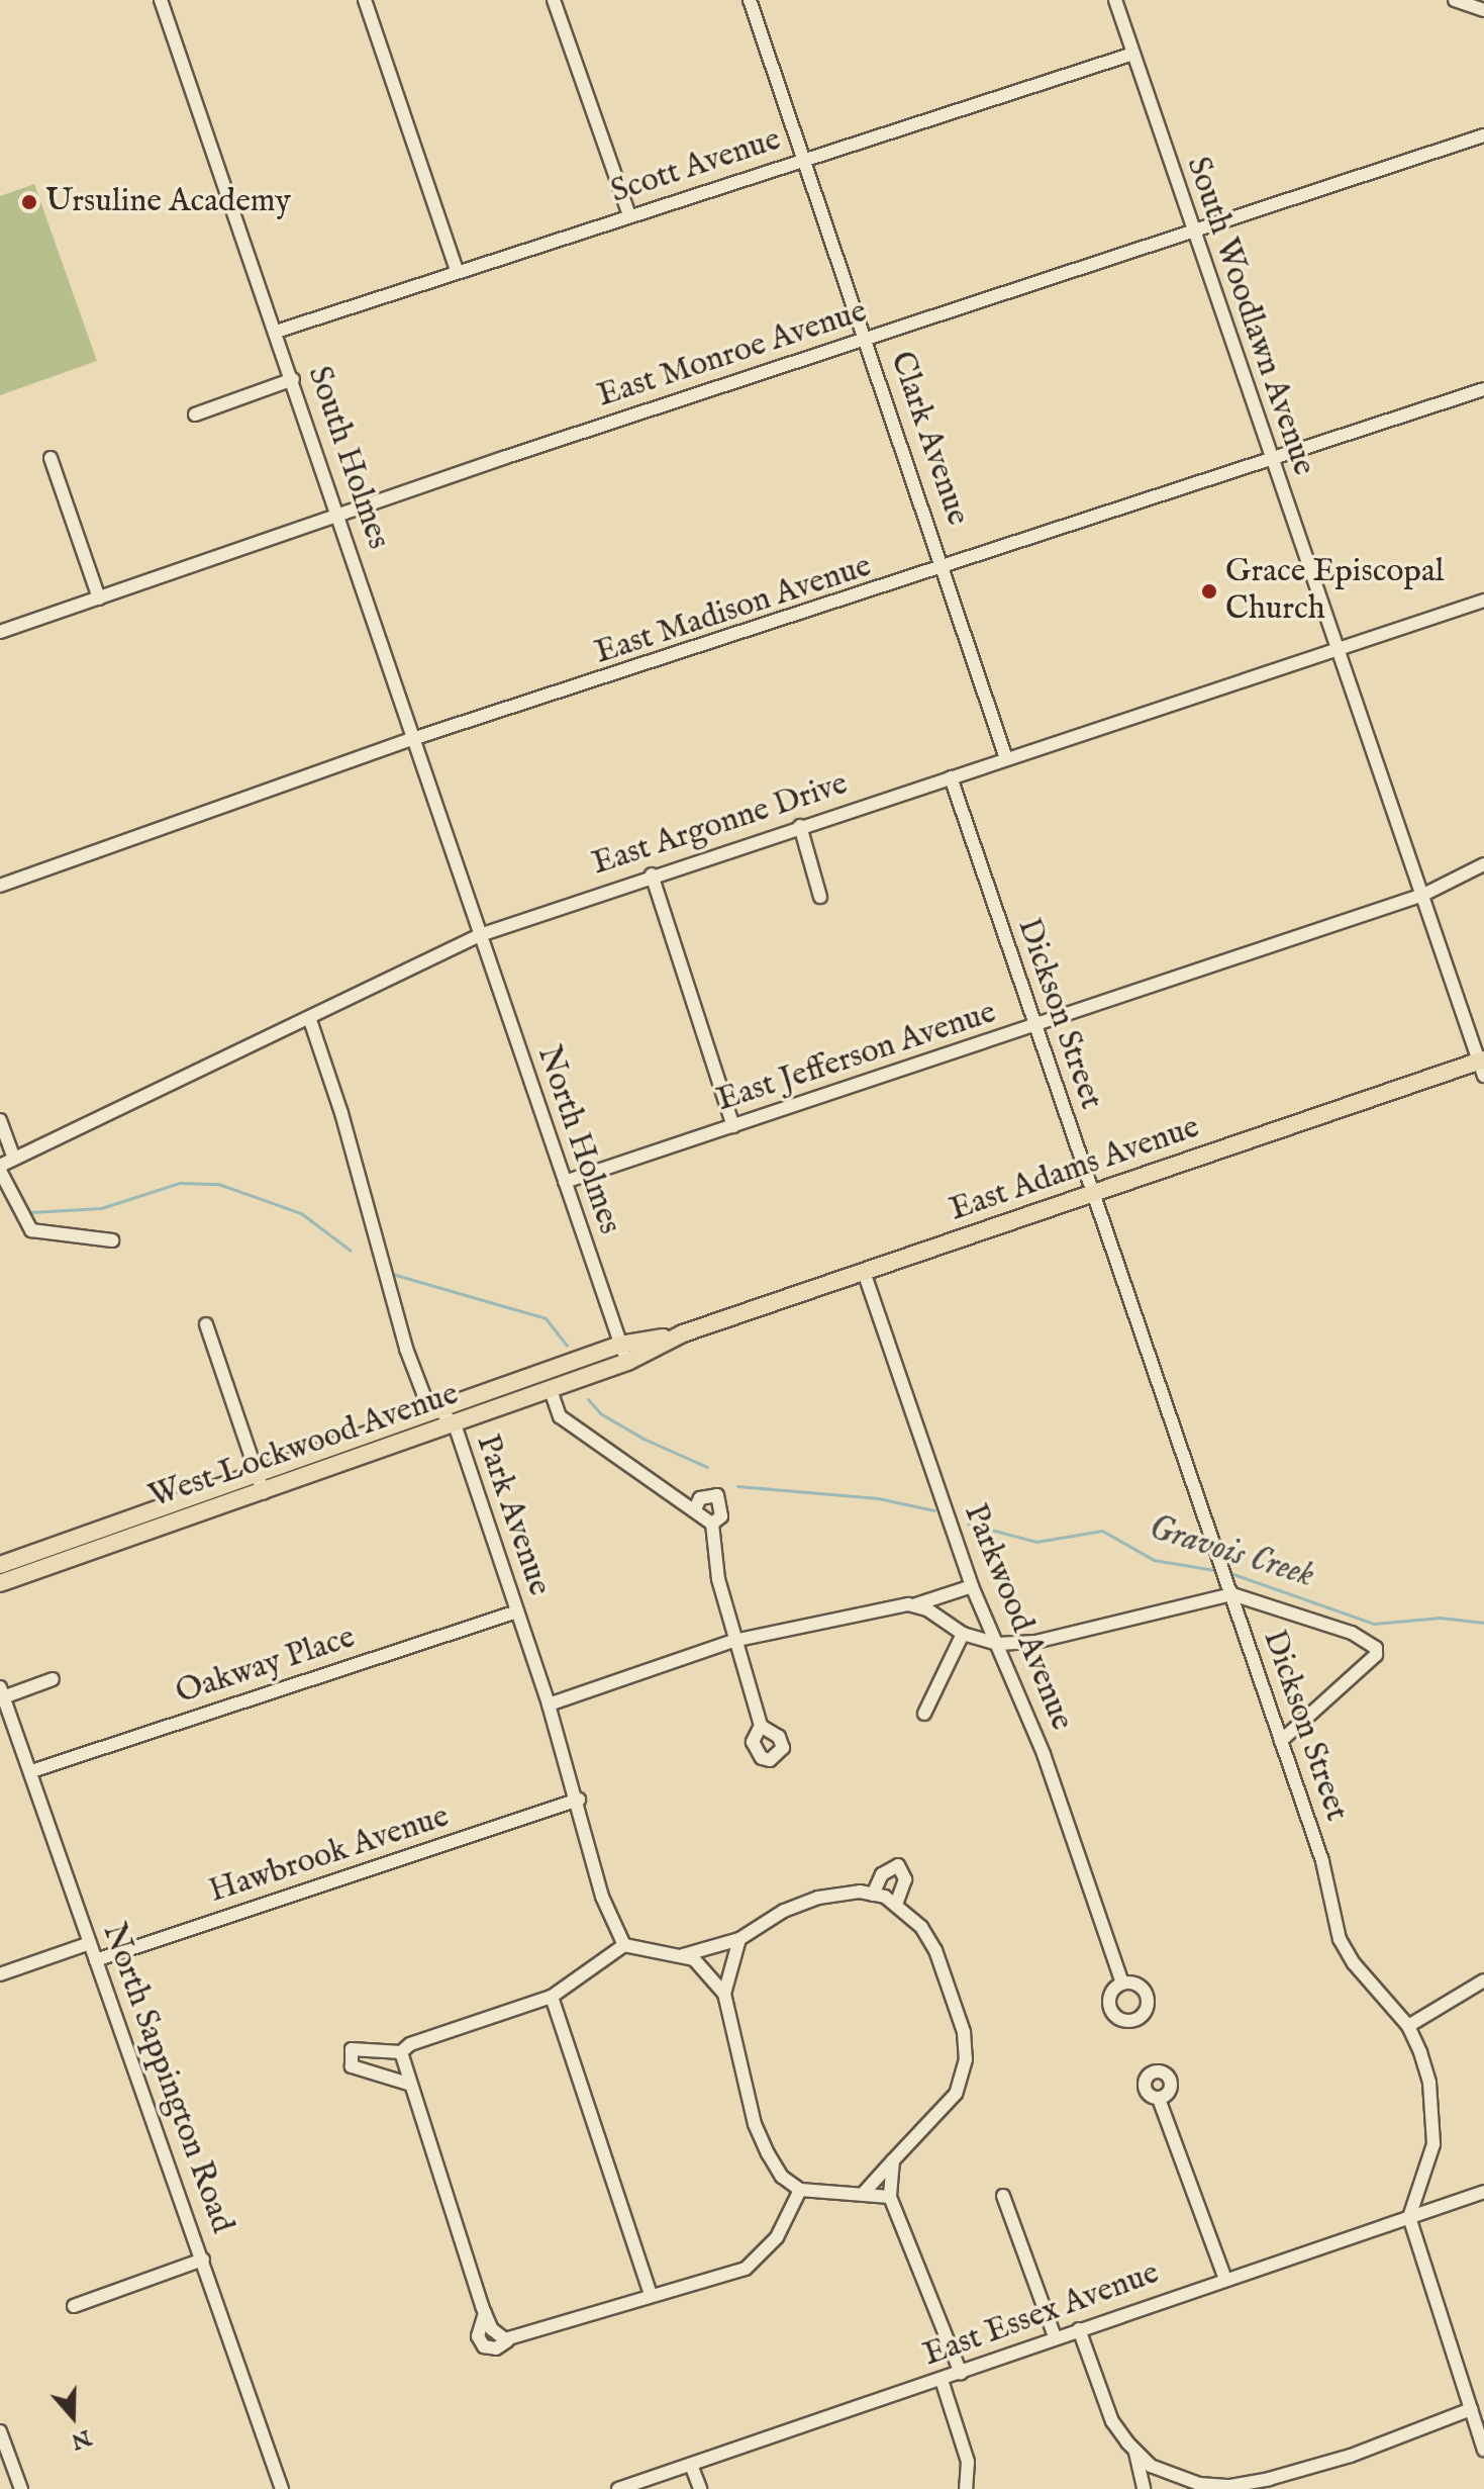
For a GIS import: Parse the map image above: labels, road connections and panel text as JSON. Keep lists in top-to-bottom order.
{
  "streets": {
    "main road": ["East Adams Avenue", "West Lockwood Avenue"],
    "street": [
      "Scott Avenue",
      "South Woodlawn Avenue",
      "East Monroe Avenue",
      "Clark Avenue",
      "South Holmes",
      "East Madison Avenue",
      "East Argonne Drive",
      "Dickson Street",
      "East Jefferson Avenue",
      "North Holmes",
      "Park Avenue",
      "Parkwood Avenue",
      "Oakway Place",
      "Hawbrook Avenue",
      "North Sappington Road",
      "East Essex Avenue"
    ]
  },
  "crossings": [
    ["Scott Avenue", "South Woodlawn Avenue"],
    ["Scott Avenue", "Clark Avenue"],
    ["Scott Avenue", "South Holmes"],
    ["South Woodlawn Avenue", "East Monroe Avenue"],
    ["South Woodlawn Avenue", "East Madison Avenue"],
    ["South Woodlawn Avenue", "East Argonne Drive"],
    ["South Woodlawn Avenue", "East Jefferson Avenue"],
    ["South Woodlawn Avenue", "East Adams Avenue"],
    ["East Monroe Avenue", "Clark Avenue"],
    ["East Monroe Avenue", "South Holmes"],
    ["Clark Avenue", "East Madison Avenue"],
    ["Clark Avenue", "East Argonne Drive"],
    ["South Holmes", "East Madison Avenue"],
    ["South Holmes", "East Argonne Drive"],
    ["South Holmes", "North Holmes"],
    ["East Argonne Drive", "Dickson Street"],
    ["East Argonne Drive", "North Holmes"],
    ["East Argonne Drive", "Park Avenue"],
    ["Dickson Street", "East Jefferson Avenue"],
    ["Dickson Street", "East Adams Avenue"],
    ["Dickson Street", "East Essex Avenue"],
    ["East Jefferson Avenue", "North Holmes"],
    ["North Holmes", "East Adams Avenue"],
    ["North Holmes", "West Lockwood Avenue"],
    ["East Adams Avenue", "West Lockwood Avenue"],
    ["East Adams Avenue", "Parkwood Avenue"],
    ["West Lockwood Avenue", "Park Avenue"],
    ["Park Avenue", "Oakway Place"],
    ["Park Avenue", "Hawbrook Avenue"],
    ["Oakway Place", "North Sappington Road"],
    ["Hawbrook Avenue", "North Sappington Road"]
  ],
  "water": ["Gravois Creek"],
  "places": ["Ursuline Academy", "Grace Episcopal Church"],
  "north": "bottom"
}
